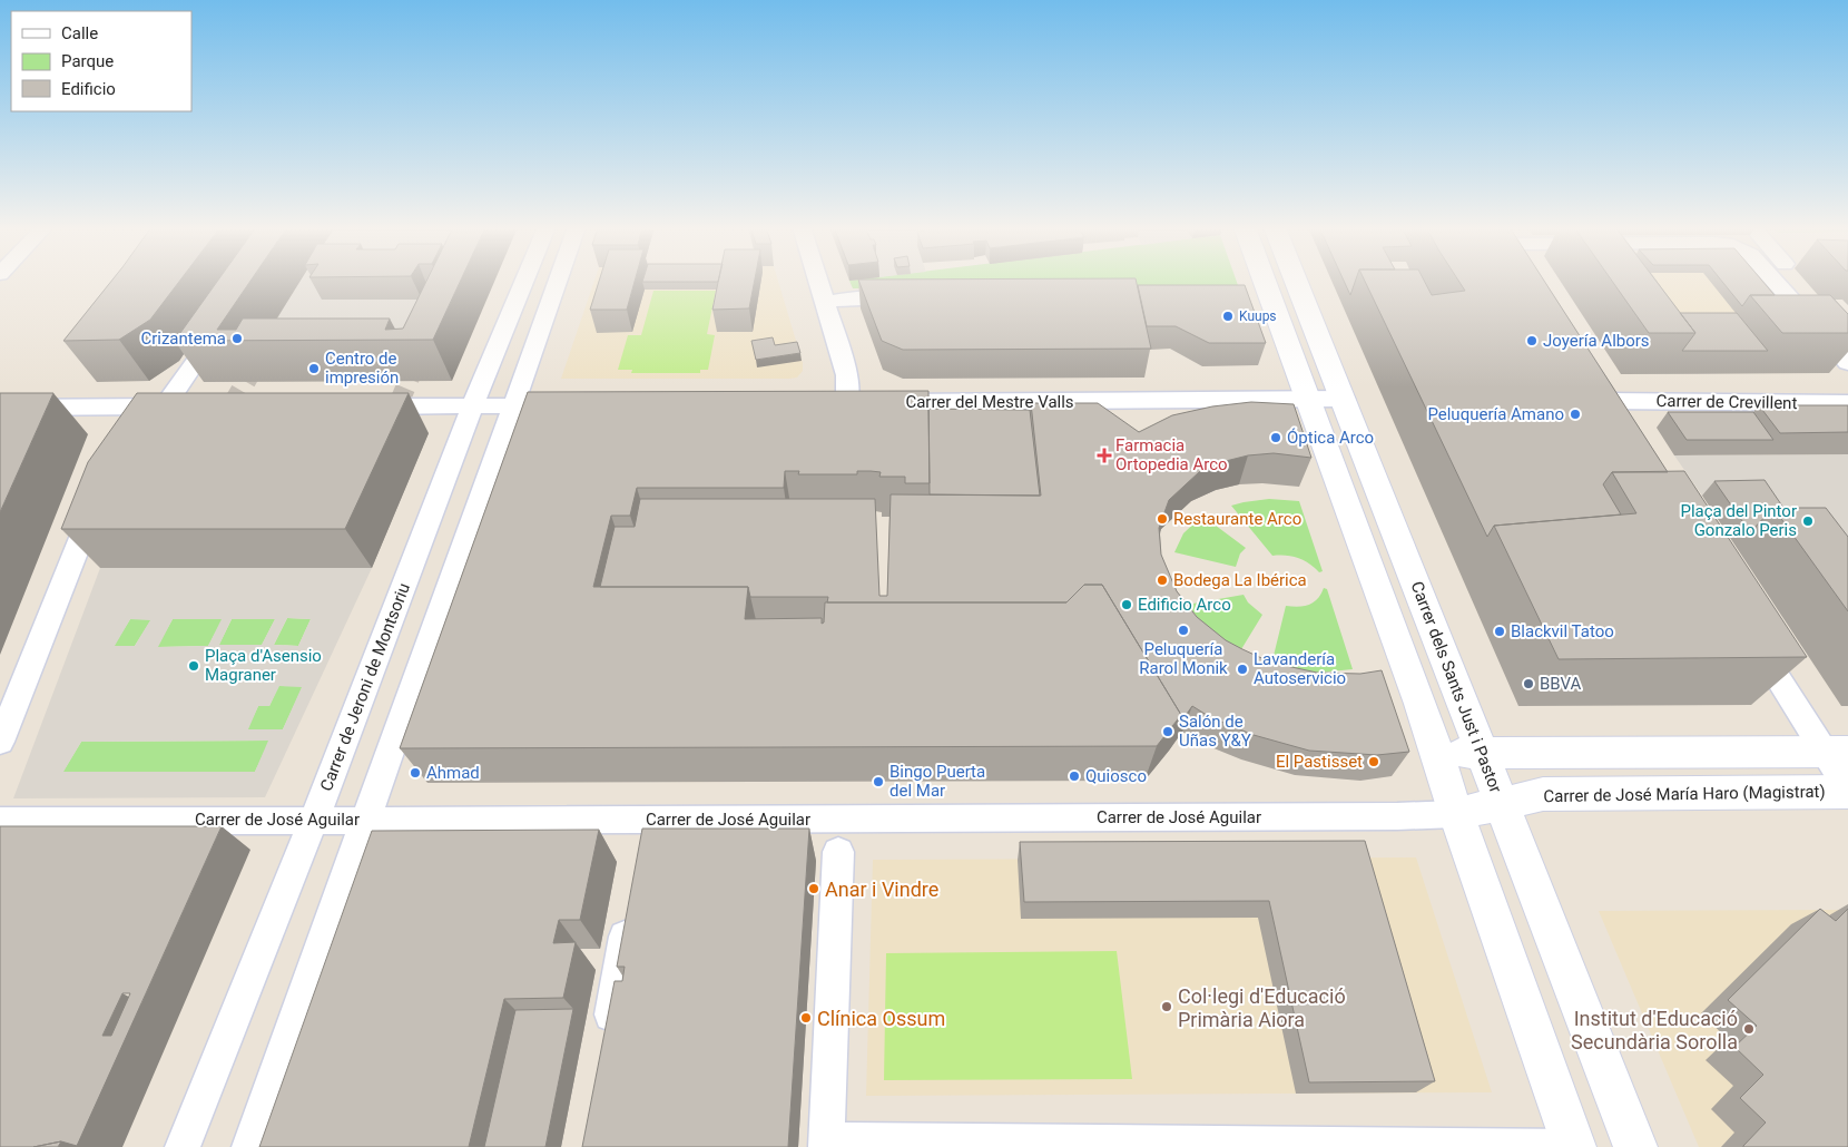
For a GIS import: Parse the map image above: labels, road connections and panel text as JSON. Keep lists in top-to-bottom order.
{
  "streets": {
    "street": [
      "Carrer del Mestre Valls",
      "Carrer de Crevillent",
      "Carrer de Jeroni de Montsoriu",
      "Carrer dels Sants Just i Pastor",
      "Carrer de José María Haro (Magistrat)",
      "Carrer de José Aguilar"
    ]
  },
  "crossings": [
    ["Carrer del Mestre Valls", "Carrer dels Sants Just i Pastor"],
    ["Carrer de Jeroni de Montsoriu", "Carrer de José Aguilar"],
    ["Carrer dels Sants Just i Pastor", "Carrer de José María Haro (Magistrat)"],
    ["Carrer de José María Haro (Magistrat)", "Carrer de José Aguilar"]
  ],
  "places": {
    "other": [
      "Kuups",
      "Crizantema",
      "Joyería Albors",
      "Centro de impresión",
      "Peluquería Amano",
      "Óptica Arco",
      "Restaurante Arco",
      "Plaça del Pintor Gonzalo Peris",
      "Bodega La Ibérica",
      "Edificio Arco",
      "Peluquería Rarol Monik",
      "Blackvil Tatoo",
      "Plaça d'Asensio Magraner",
      "Lavandería Autoservicio",
      "BBVA",
      "Salón de Uñas Y&Y",
      "El Pastisset",
      "Ahmad",
      "Quiosco",
      "Bingo Puerta del Mar",
      "Anar i Vindre",
      "Col·legi d'Educació Primària Aiora",
      "Clínica Ossum",
      "Institut d'Educació Secundària Sorolla"
    ],
    "health": ["Farmacia Ortopedia Arco"]
  },
  "legend": ["Calle", "Parque", "Edificio"]
}
